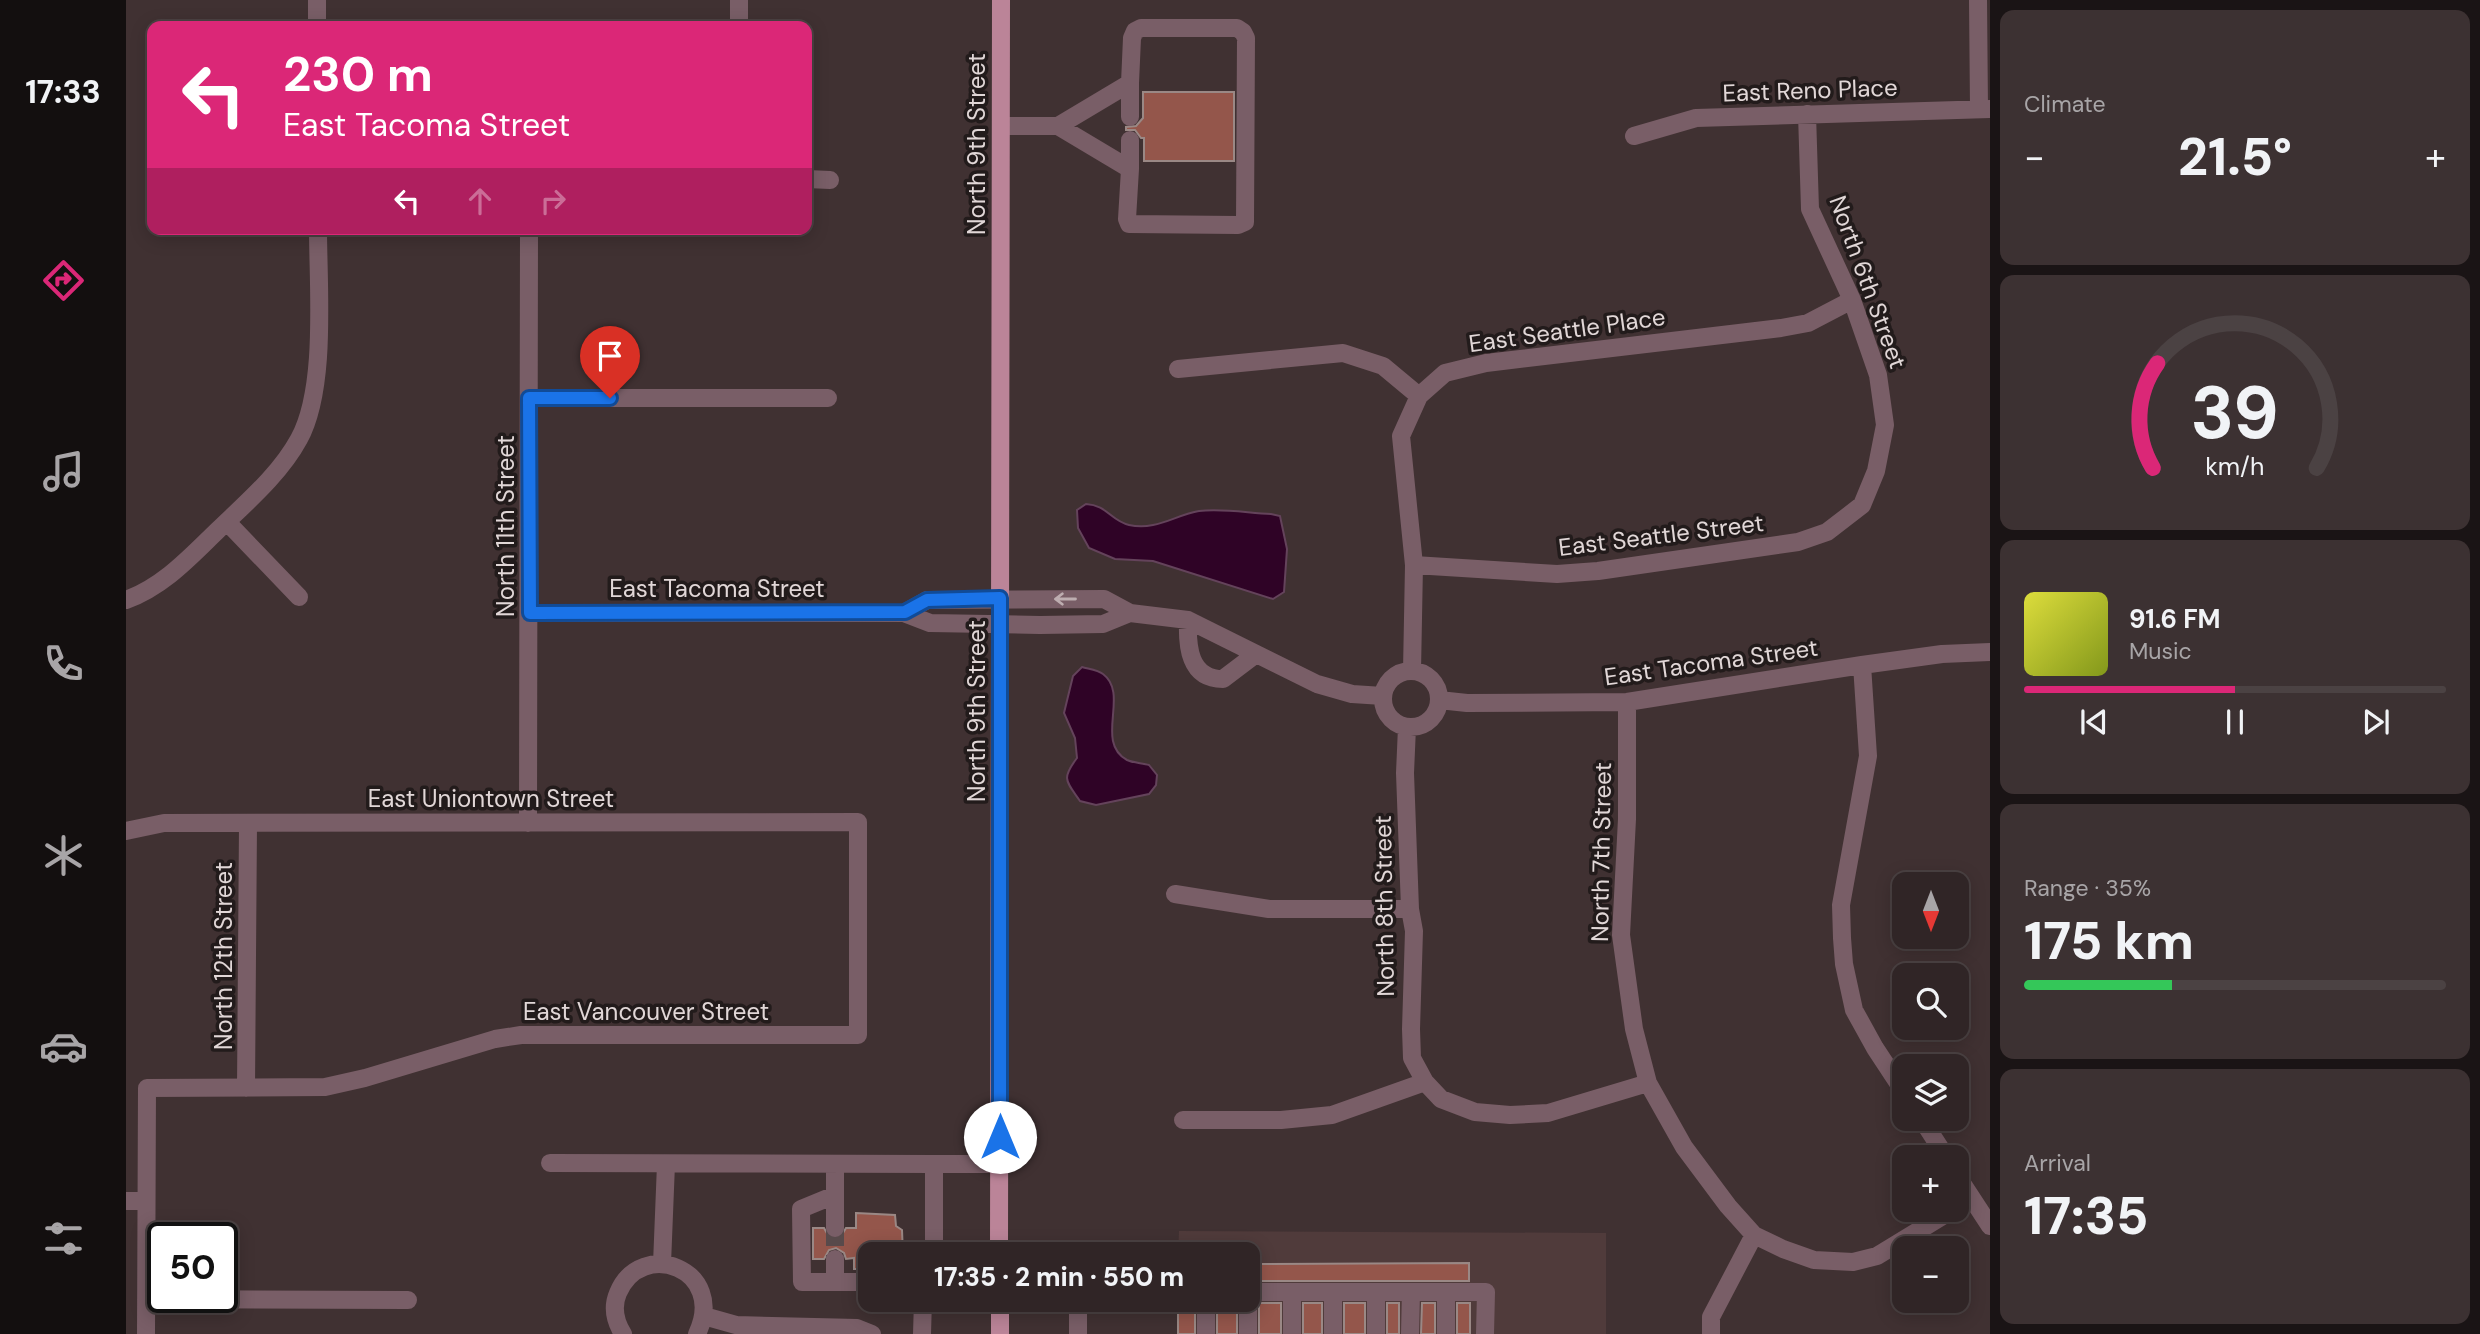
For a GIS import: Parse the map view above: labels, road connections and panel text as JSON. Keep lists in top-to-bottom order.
{
  "streets": {
    "main road": ["North 9th Street"],
    "street": [
      "East Reno Place",
      "North 6th Street",
      "East Seattle Place",
      "North 11th Street",
      "East Seattle Street",
      "East Tacoma Street",
      "East Uniontown Street",
      "North 7th Street",
      "North 8th Street",
      "North 12th Street",
      "East Vancouver Street"
    ]
  },
  "crossings": [
    ["East Reno Place", "North 6th Street"],
    ["North 9th Street", "East Tacoma Street"],
    ["North 6th Street", "East Seattle Place"],
    ["North 6th Street", "East Seattle Street"],
    ["North 11th Street", "East Tacoma Street"],
    ["North 11th Street", "East Uniontown Street"],
    ["East Tacoma Street", "North 7th Street"],
    ["East Tacoma Street", "North 8th Street"],
    ["East Uniontown Street", "North 12th Street"],
    ["East Uniontown Street", "East Vancouver Street"],
    ["North 12th Street", "East Vancouver Street"]
  ],
  "north": "bottom",
  "page": {
    "tabs": "17:33",
    "tile": [
      "Climate",
      ["Range · 35%", "175 km"],
      ["Arrival", "17:35"]
    ],
    "turn": ["230 m", "East Tacoma Street"],
    "heat": ["−", "21.5°", "+"],
    "song": ["91.6 FM", "Music"],
    "map_buttons": ["+", "−"],
    "limit": "50",
    "trip": "17:35 · 2 min · 550 m",
    "gauge": ["39", "km/h"]
  }
}
